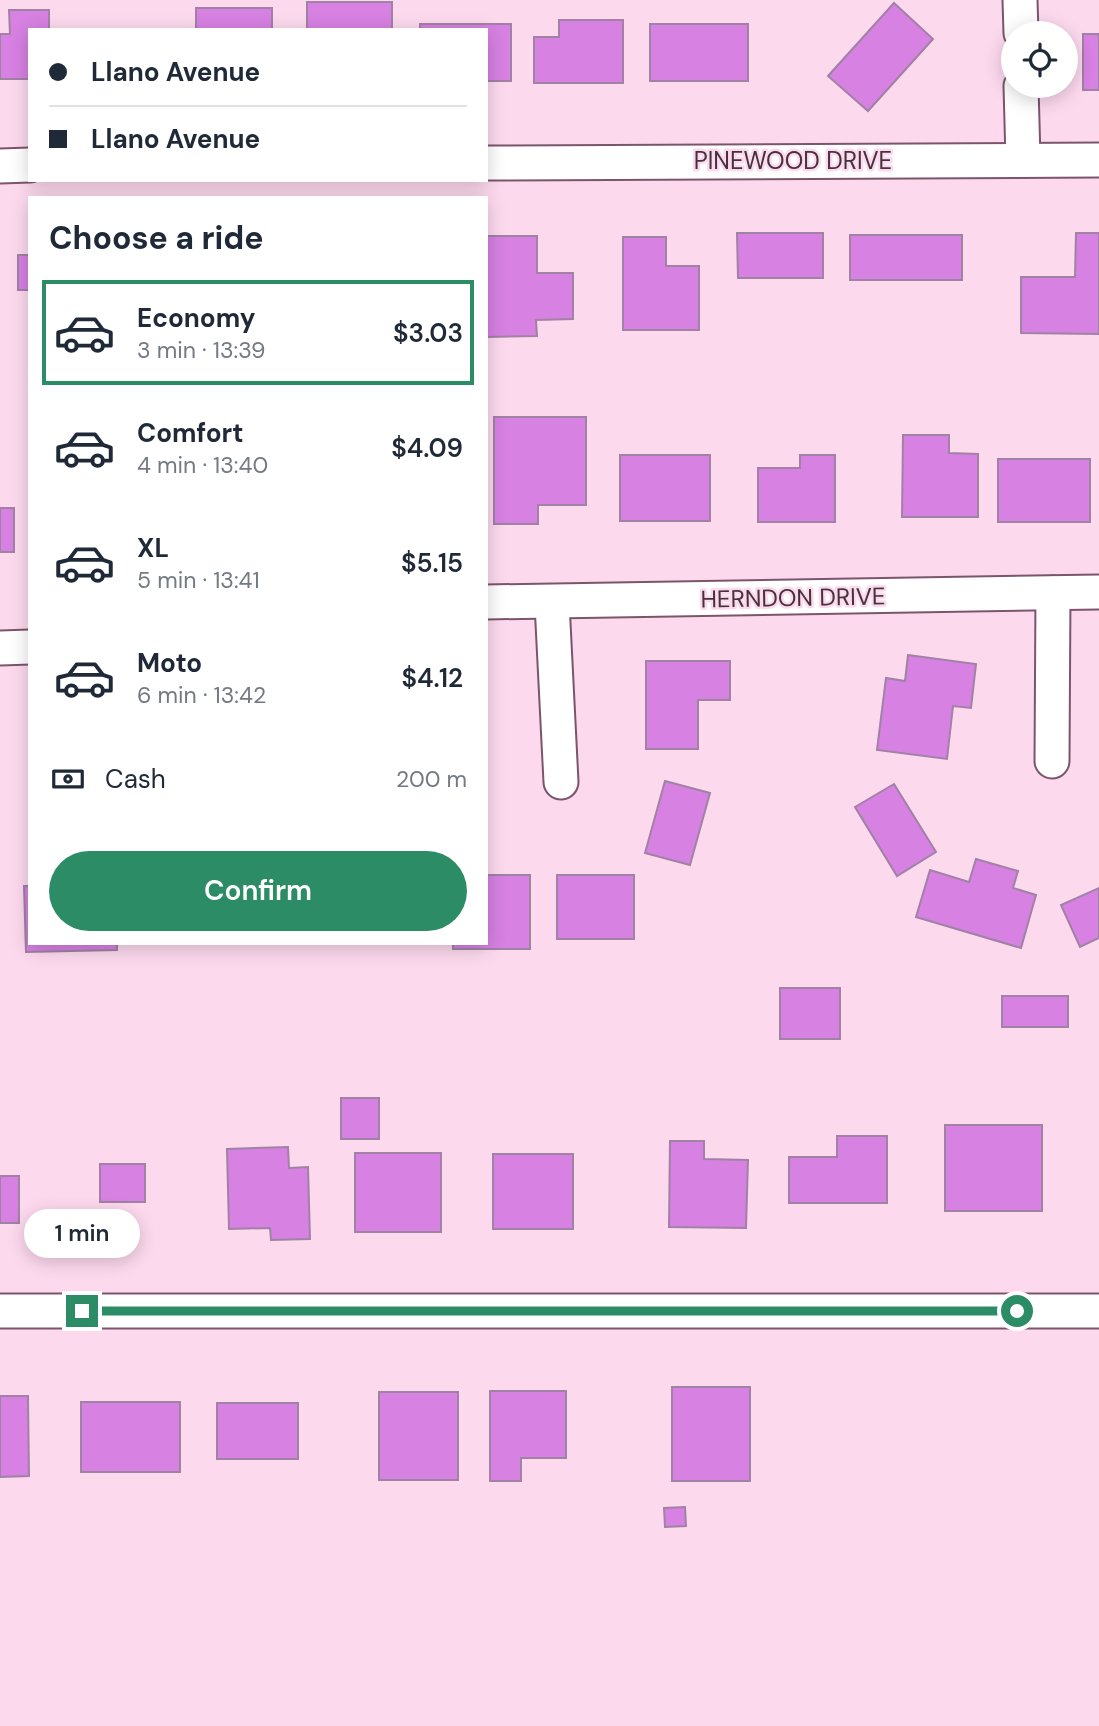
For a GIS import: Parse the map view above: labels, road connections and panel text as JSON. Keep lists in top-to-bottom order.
{
  "streets": {
    "street": ["PINEWOOD DRIVE", "HERNDON DRIVE"]
  },
  "page": {
    "banner": ["Llano Avenue", "Llano Avenue"],
    "heading": "Choose a ride",
    "list": [
      {
        "name": "Economy",
        "note": "3 min · 13:39",
        "value": "$3.03"
      },
      {
        "name": "Comfort",
        "note": "4 min · 13:40",
        "value": "$4.09"
      },
      {
        "name": "XL",
        "note": "5 min · 13:41",
        "value": "$5.15"
      },
      {
        "name": "Moto",
        "note": "6 min · 13:42",
        "value": "$4.12"
      }
    ],
    "pay": ["Cash", "200 m"],
    "buttons": "Confirm",
    "bubble": "1 min"
  }
}
